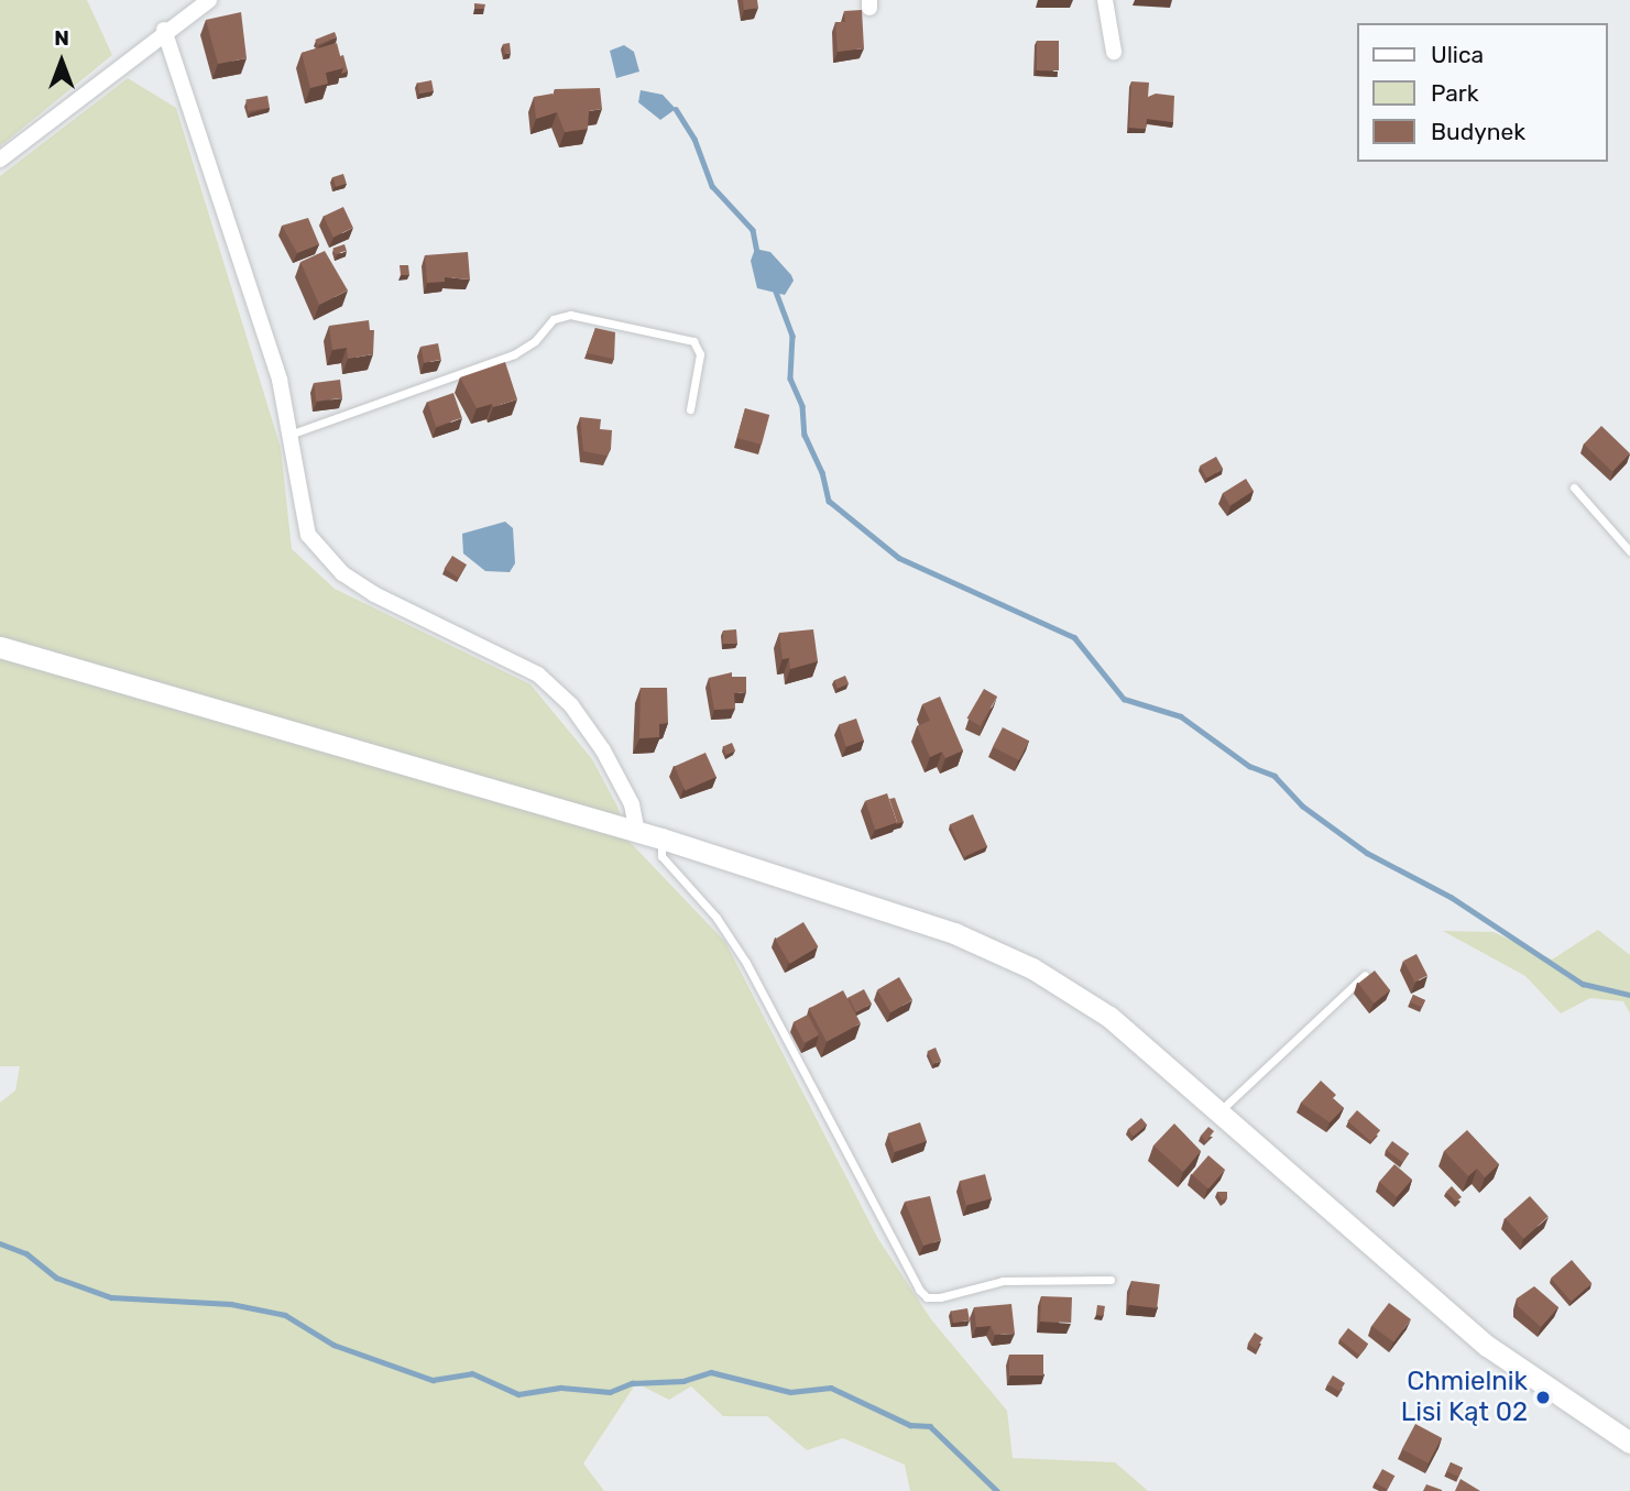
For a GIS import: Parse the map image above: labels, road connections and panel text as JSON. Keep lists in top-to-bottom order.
{
  "places": ["Chmielnik Lisi Kąt 02"],
  "legend": ["Ulica", "Park", "Budynek"],
  "north": "top"
}
